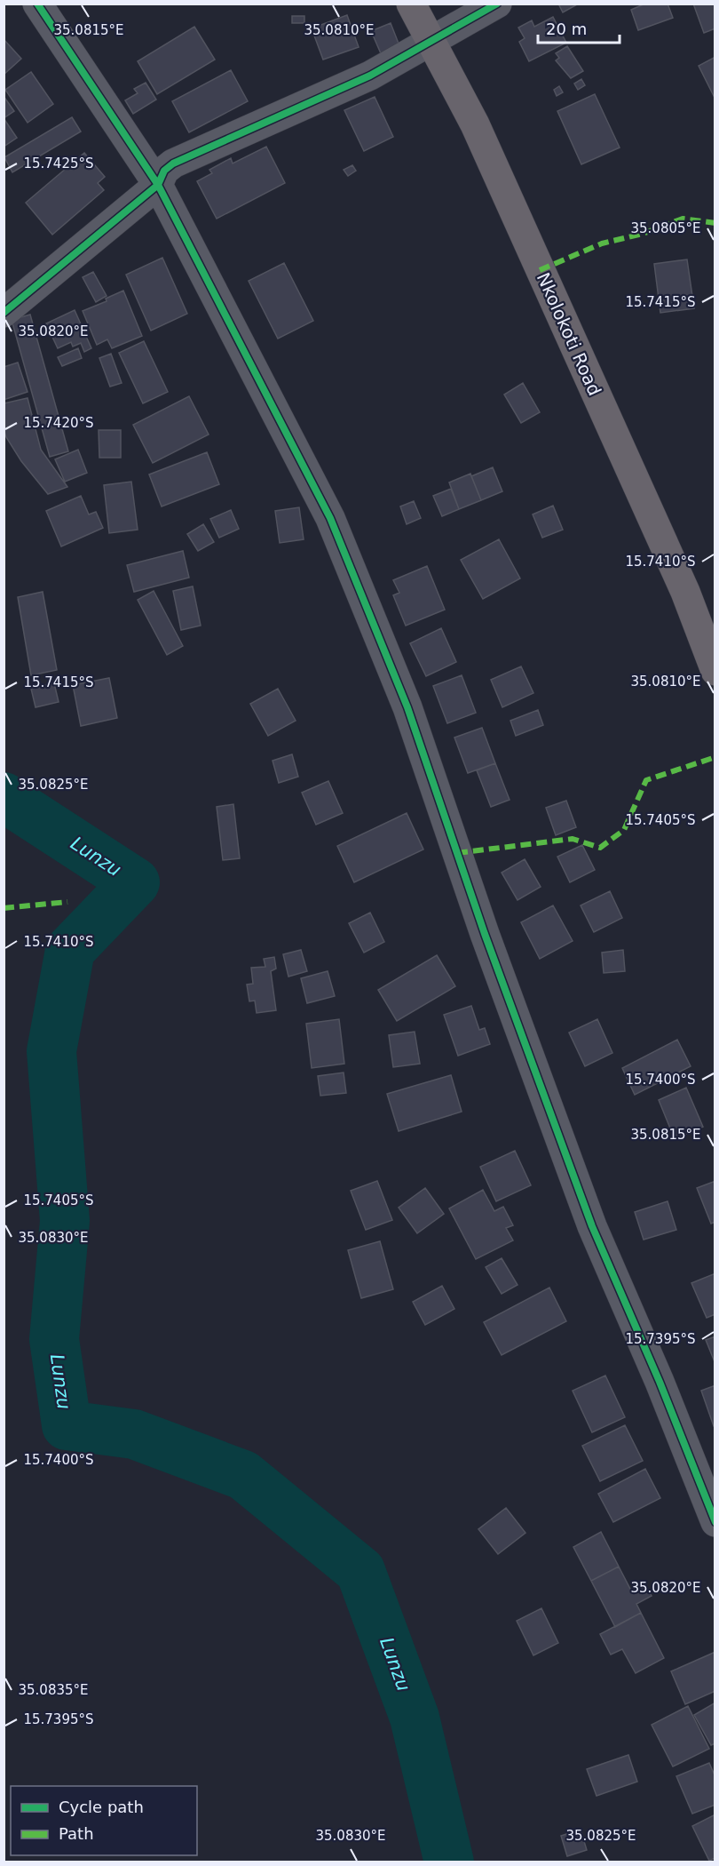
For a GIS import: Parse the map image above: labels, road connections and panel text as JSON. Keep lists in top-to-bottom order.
{
  "streets": {
    "main road": ["Nkolokoti Road"]
  },
  "water": ["Lunzu"],
  "legend": ["Cycle path", "Path"],
  "scale_bar": "20 m",
  "coordinates": [
    "35.0815°E",
    "35.0810°E",
    "15.7425°S",
    "35.0805°E",
    "15.7415°S",
    "35.0820°E",
    "15.7420°S",
    "15.7410°S",
    "35.0825°E",
    "15.7405°S",
    "15.7400°S",
    "35.0830°E",
    "15.7395°S",
    "35.0835°E"
  ]
}
